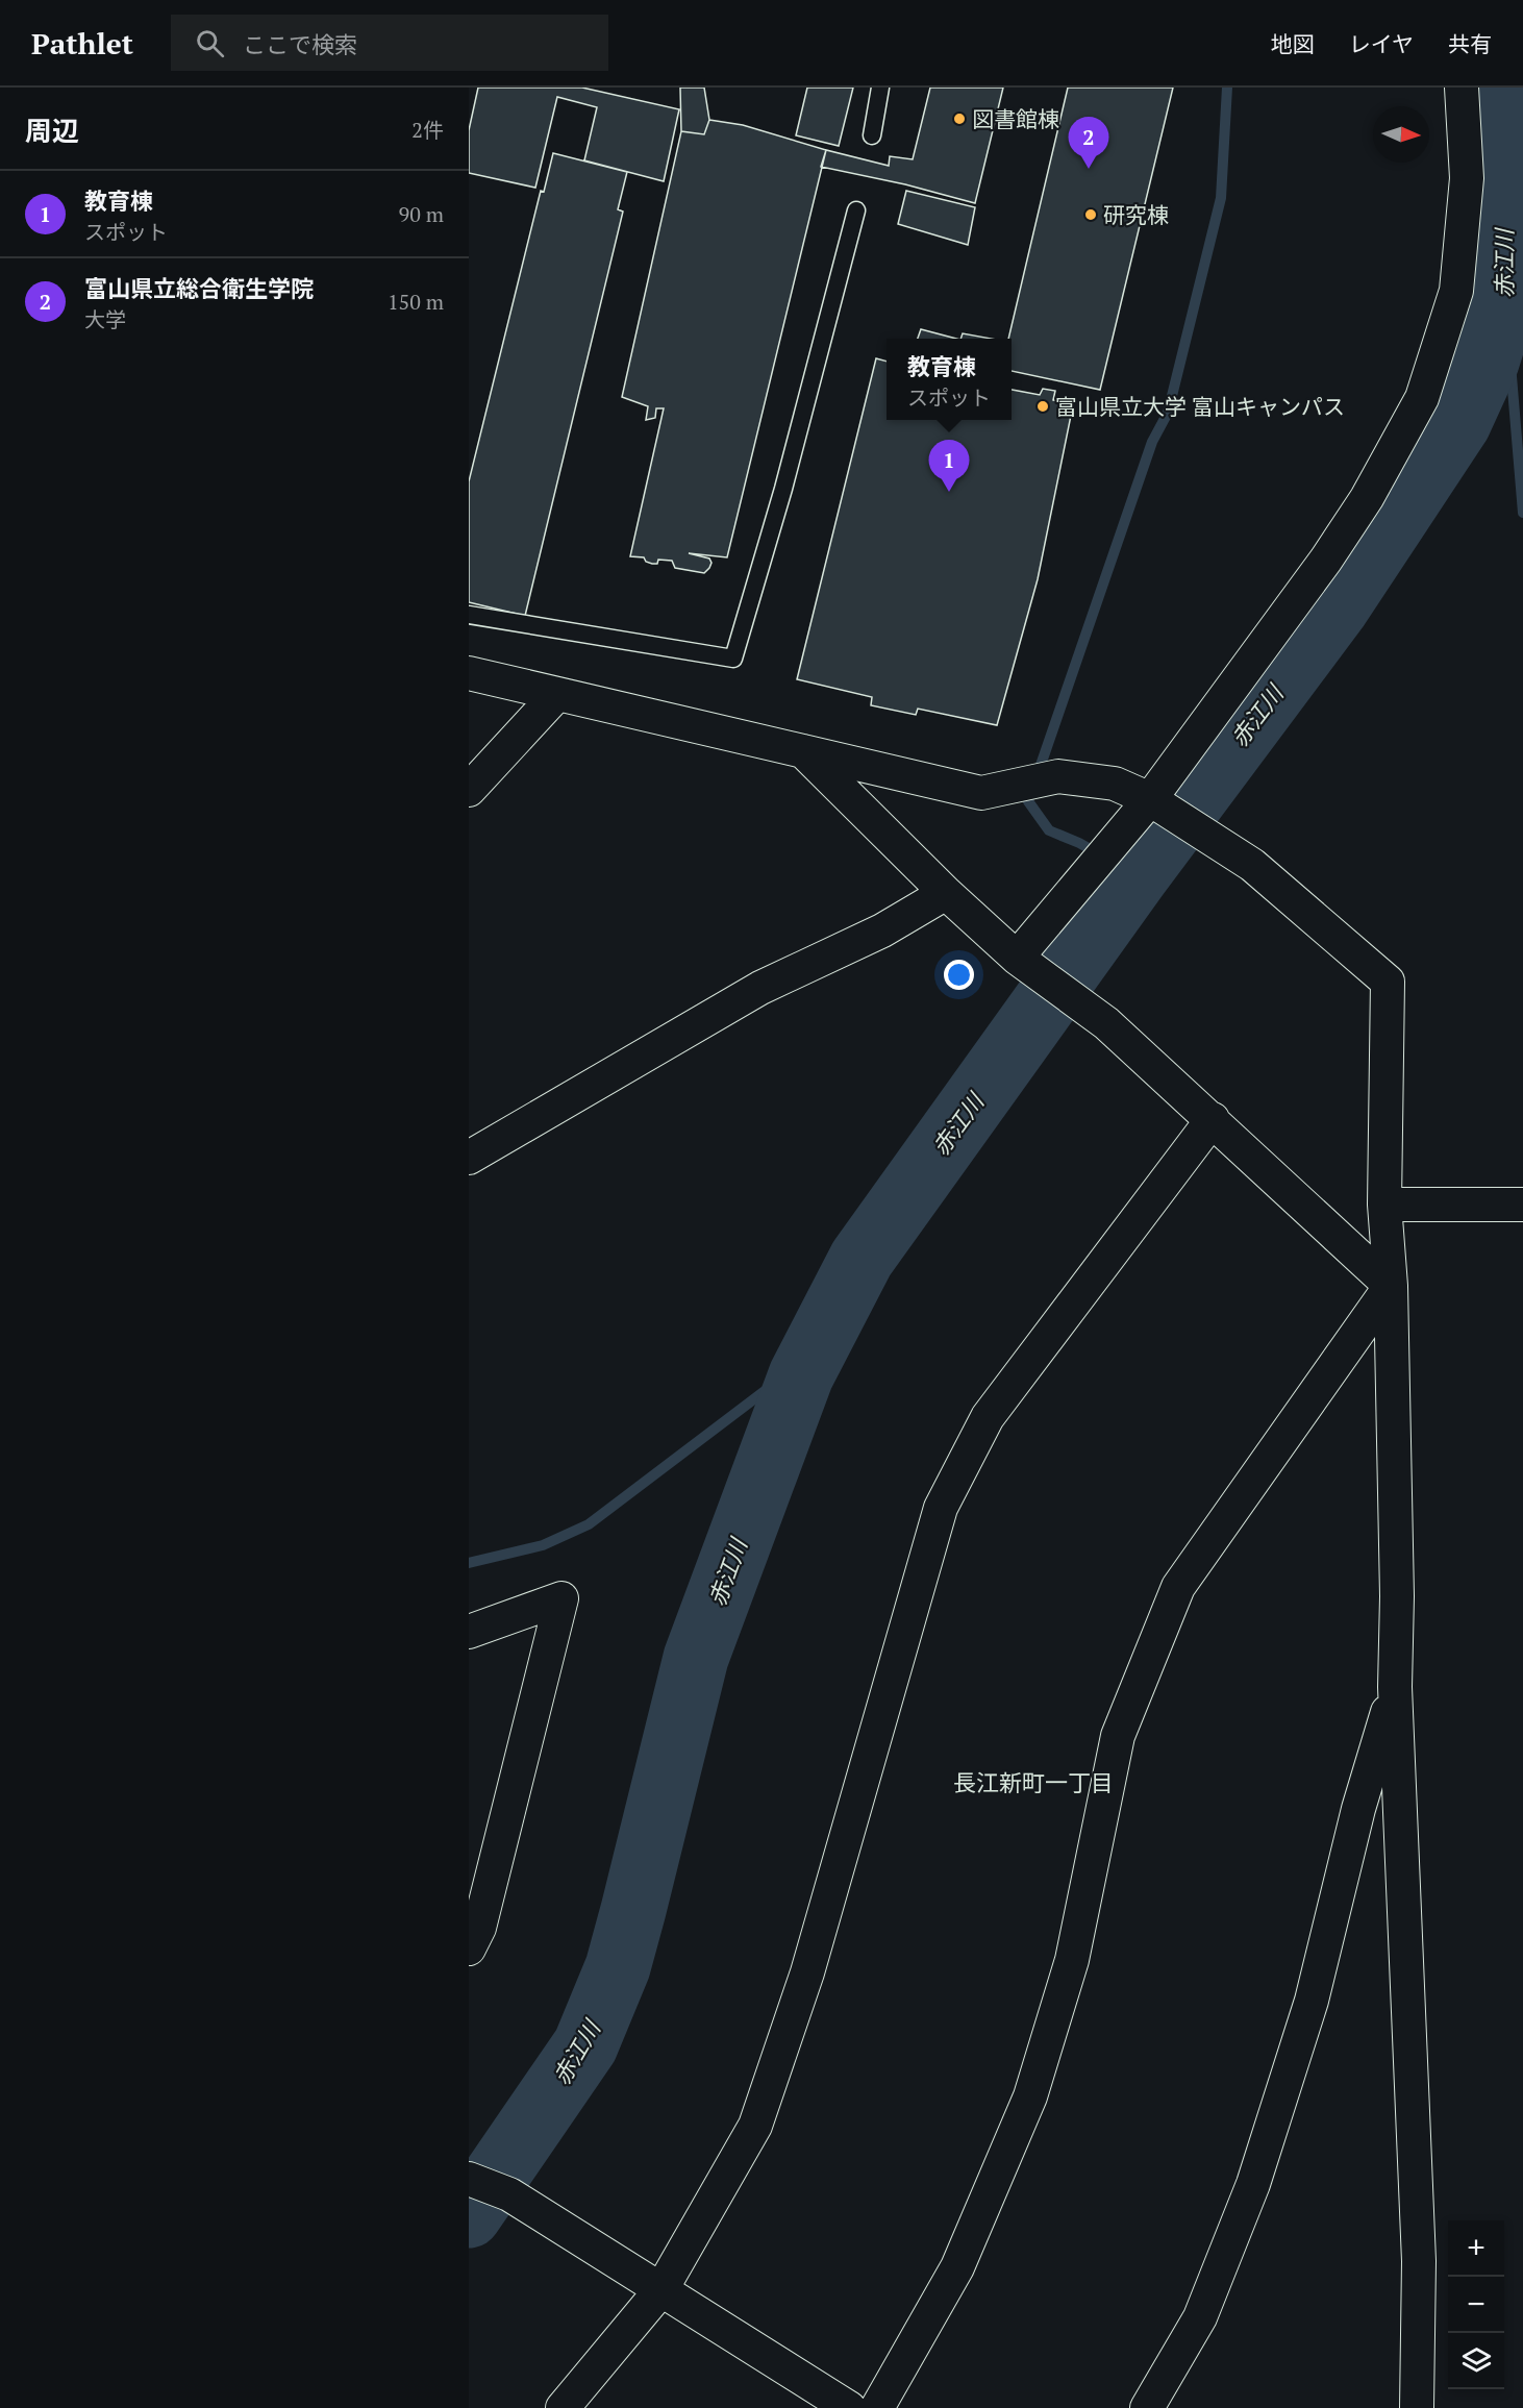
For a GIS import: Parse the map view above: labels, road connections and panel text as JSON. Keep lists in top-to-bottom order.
{
  "districts": ["長江新町一丁目"],
  "water": ["赤江川"],
  "places": ["図書館棟", "研究棟", "富山県立大学 富山キャンパス"],
  "north": "right",
  "page": {
    "header": "Pathlet",
    "search": "ここで検索",
    "nav": ["地図", "レイヤ", "共有"],
    "heading": ["周辺", "2件"],
    "pins": ["2", "1"],
    "list": [
      {
        "mark": "1",
        "name": "教育棟",
        "note": "スポット",
        "value": "90 m"
      },
      {
        "mark": "2",
        "name": "富山県立総合衛生学院",
        "note": "大学",
        "value": "150 m"
      }
    ],
    "popup": ["教育棟", "スポット"],
    "map_buttons": ["+", "−"]
  }
}
